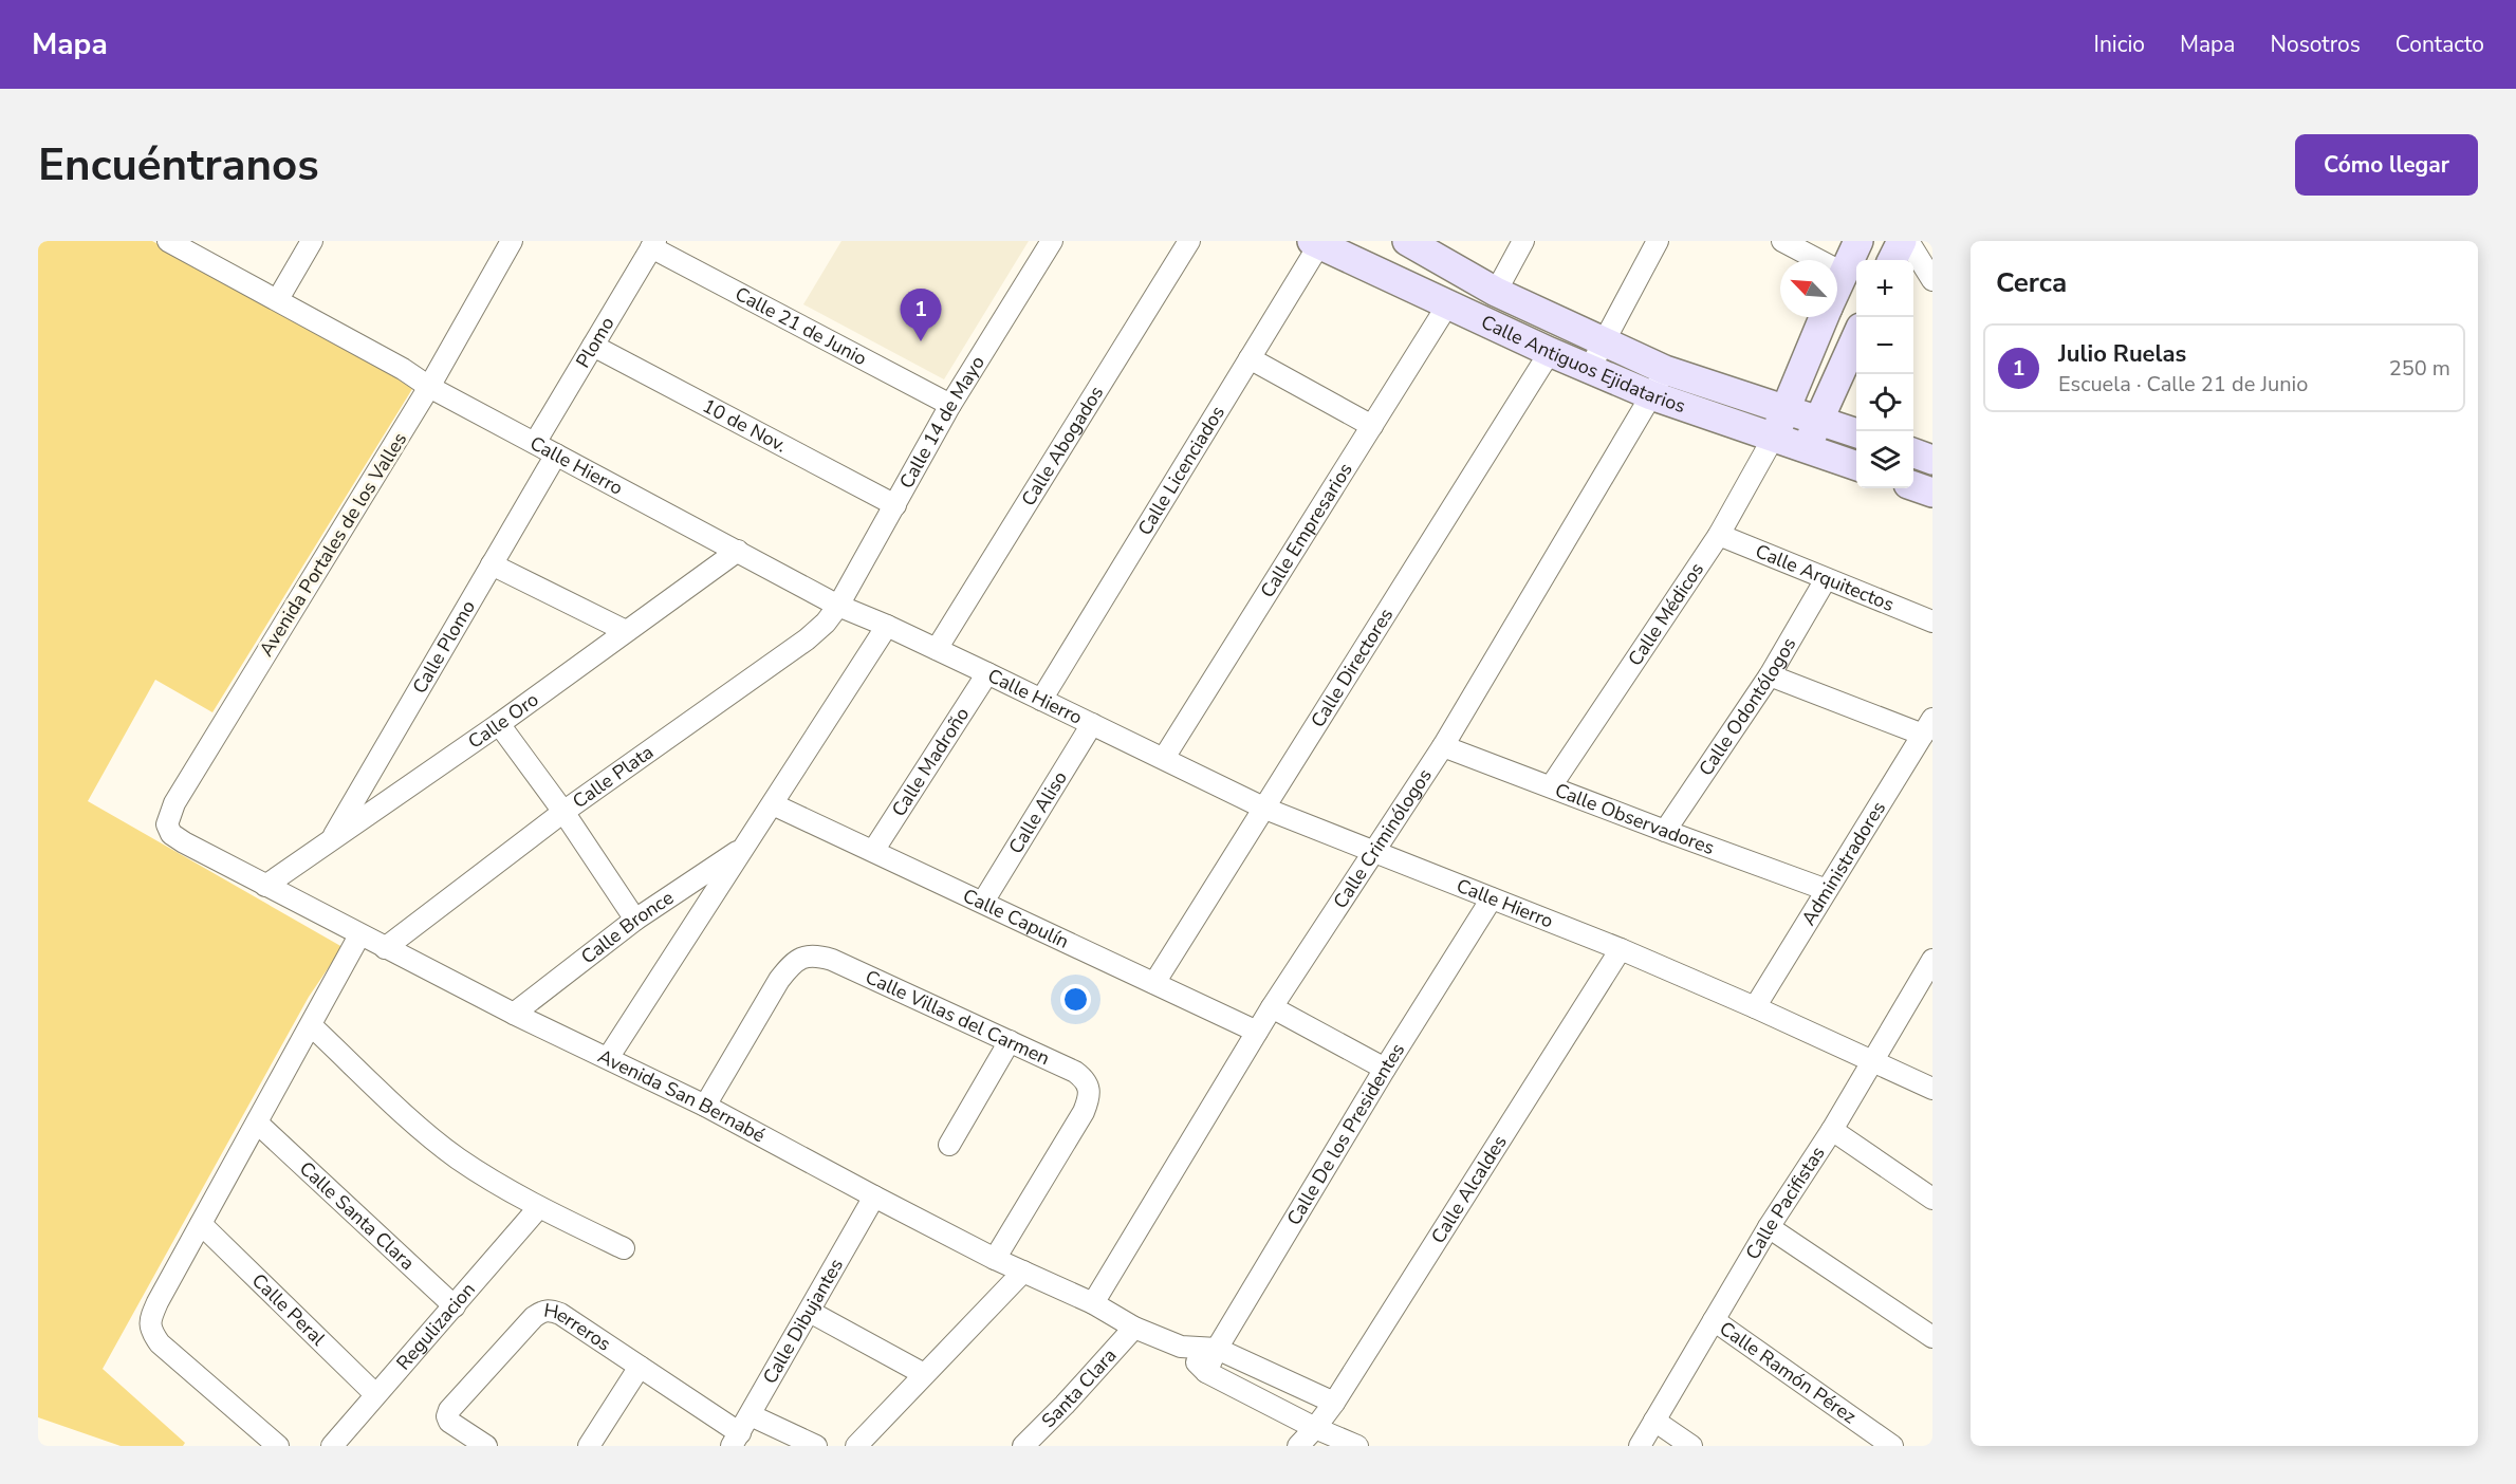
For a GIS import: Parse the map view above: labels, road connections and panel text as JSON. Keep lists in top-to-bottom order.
{
  "streets": {
    "street": [
      "Calle 21 de Junio",
      "Plomo",
      "Calle Antiguos Ejidatarios",
      "Calle 14 de Mayo",
      "10 de Nov.",
      "Calle Abogados",
      "Calle Hierro",
      "Calle Licenciados",
      "Calle Empresarios",
      "Avenida Portales de los Valles",
      "Calle Arquitectos",
      "Calle Médicos",
      "Calle Plomo",
      "Calle Directores",
      "Calle Odontólogos",
      "Calle Oro",
      "Calle Madroño",
      "Calle Plata",
      "Calle Aliso",
      "Calle Observadores",
      "Calle Criminólogos",
      "Administradores",
      "Calle Capulín",
      "Calle Bronce",
      "Calle Villas del Carmen",
      "Avenida San Bernabé",
      "Calle De los Presidentes",
      "Calle Alcaldes",
      "Calle Pacifistas",
      "Calle Santa Clara",
      "Calle Peral",
      "Calle Dibujantes",
      "Regulizacion",
      "Herreros",
      "Calle Ramón Pérez",
      "Santa Clara"
    ]
  },
  "crossings": [
    ["Calle 21 de Junio", "Plomo"],
    ["Calle 21 de Junio", "Calle 14 de Mayo"],
    ["Plomo", "10 de Nov."],
    ["Plomo", "Calle Hierro"],
    ["Calle Antiguos Ejidatarios", "Calle Licenciados"],
    ["Calle Antiguos Ejidatarios", "Calle Empresarios"],
    ["Calle Antiguos Ejidatarios", "Calle Médicos"],
    ["Calle Antiguos Ejidatarios", "Calle Directores"],
    ["Calle Antiguos Ejidatarios", "Calle Criminólogos"],
    ["Calle 14 de Mayo", "10 de Nov."],
    ["Calle 14 de Mayo", "Calle Hierro"],
    ["Calle 14 de Mayo", "Calle Plata"],
    ["Calle Abogados", "Calle Hierro"],
    ["Calle Hierro", "Calle Licenciados"],
    ["Calle Hierro", "Calle Empresarios"],
    ["Calle Hierro", "Avenida Portales de los Valles"],
    ["Calle Hierro", "Calle Plomo"],
    ["Calle Hierro", "Calle Directores"],
    ["Calle Hierro", "Calle Oro"],
    ["Calle Hierro", "Calle Madroño"],
    ["Calle Hierro", "Calle Plata"],
    ["Calle Hierro", "Calle Aliso"],
    ["Calle Hierro", "Calle Criminólogos"],
    ["Calle Hierro", "Administradores"],
    ["Calle Hierro", "Calle Bronce"],
    ["Calle Hierro", "Calle De los Presidentes"],
    ["Calle Hierro", "Calle Alcaldes"],
    ["Calle Hierro", "Calle Pacifistas"],
    ["Avenida Portales de los Valles", "Avenida San Bernabé"],
    ["Calle Arquitectos", "Calle Médicos"],
    ["Calle Arquitectos", "Calle Odontólogos"],
    ["Calle Médicos", "Calle Observadores"],
    ["Calle Plomo", "Calle Oro"],
    ["Calle Directores", "Calle Capulín"],
    ["Calle Odontólogos", "Calle Observadores"],
    ["Calle Oro", "Avenida San Bernabé"],
    ["Calle Madroño", "Calle Capulín"],
    ["Calle Plata", "Avenida San Bernabé"],
    ["Calle Aliso", "Calle Capulín"],
    ["Calle Observadores", "Calle Criminólogos"],
    ["Calle Observadores", "Administradores"],
    ["Calle Criminólogos", "Calle Capulín"],
    ["Calle Criminólogos", "Avenida San Bernabé"],
    ["Calle Capulín", "Calle Bronce"],
    ["Calle Bronce", "Avenida San Bernabé"],
    ["Calle Villas del Carmen", "Avenida San Bernabé"],
    ["Avenida San Bernabé", "Calle De los Presidentes"],
    ["Avenida San Bernabé", "Calle Alcaldes"],
    ["Avenida San Bernabé", "Calle Dibujantes"],
    ["Avenida San Bernabé", "Santa Clara"],
    ["Calle Pacifistas", "Calle Ramón Pérez"],
    ["Calle Santa Clara", "Regulizacion"],
    ["Calle Peral", "Regulizacion"],
    ["Calle Dibujantes", "Herreros"]
  ],
  "north": "top left",
  "page": {
    "header": "Mapa",
    "nav": [
      "Inicio",
      "Mapa",
      "Nosotros",
      "Contacto"
    ],
    "buttons": "Cómo llegar",
    "title": "Encuéntranos",
    "heading": "Cerca",
    "map_buttons": ["+", "−"],
    "pins": "1",
    "list": [
      {
        "mark": "1",
        "name": "Julio Ruelas",
        "note": "Escuela · Calle 21 de Junio",
        "value": "250 m"
      }
    ]
  }
}
